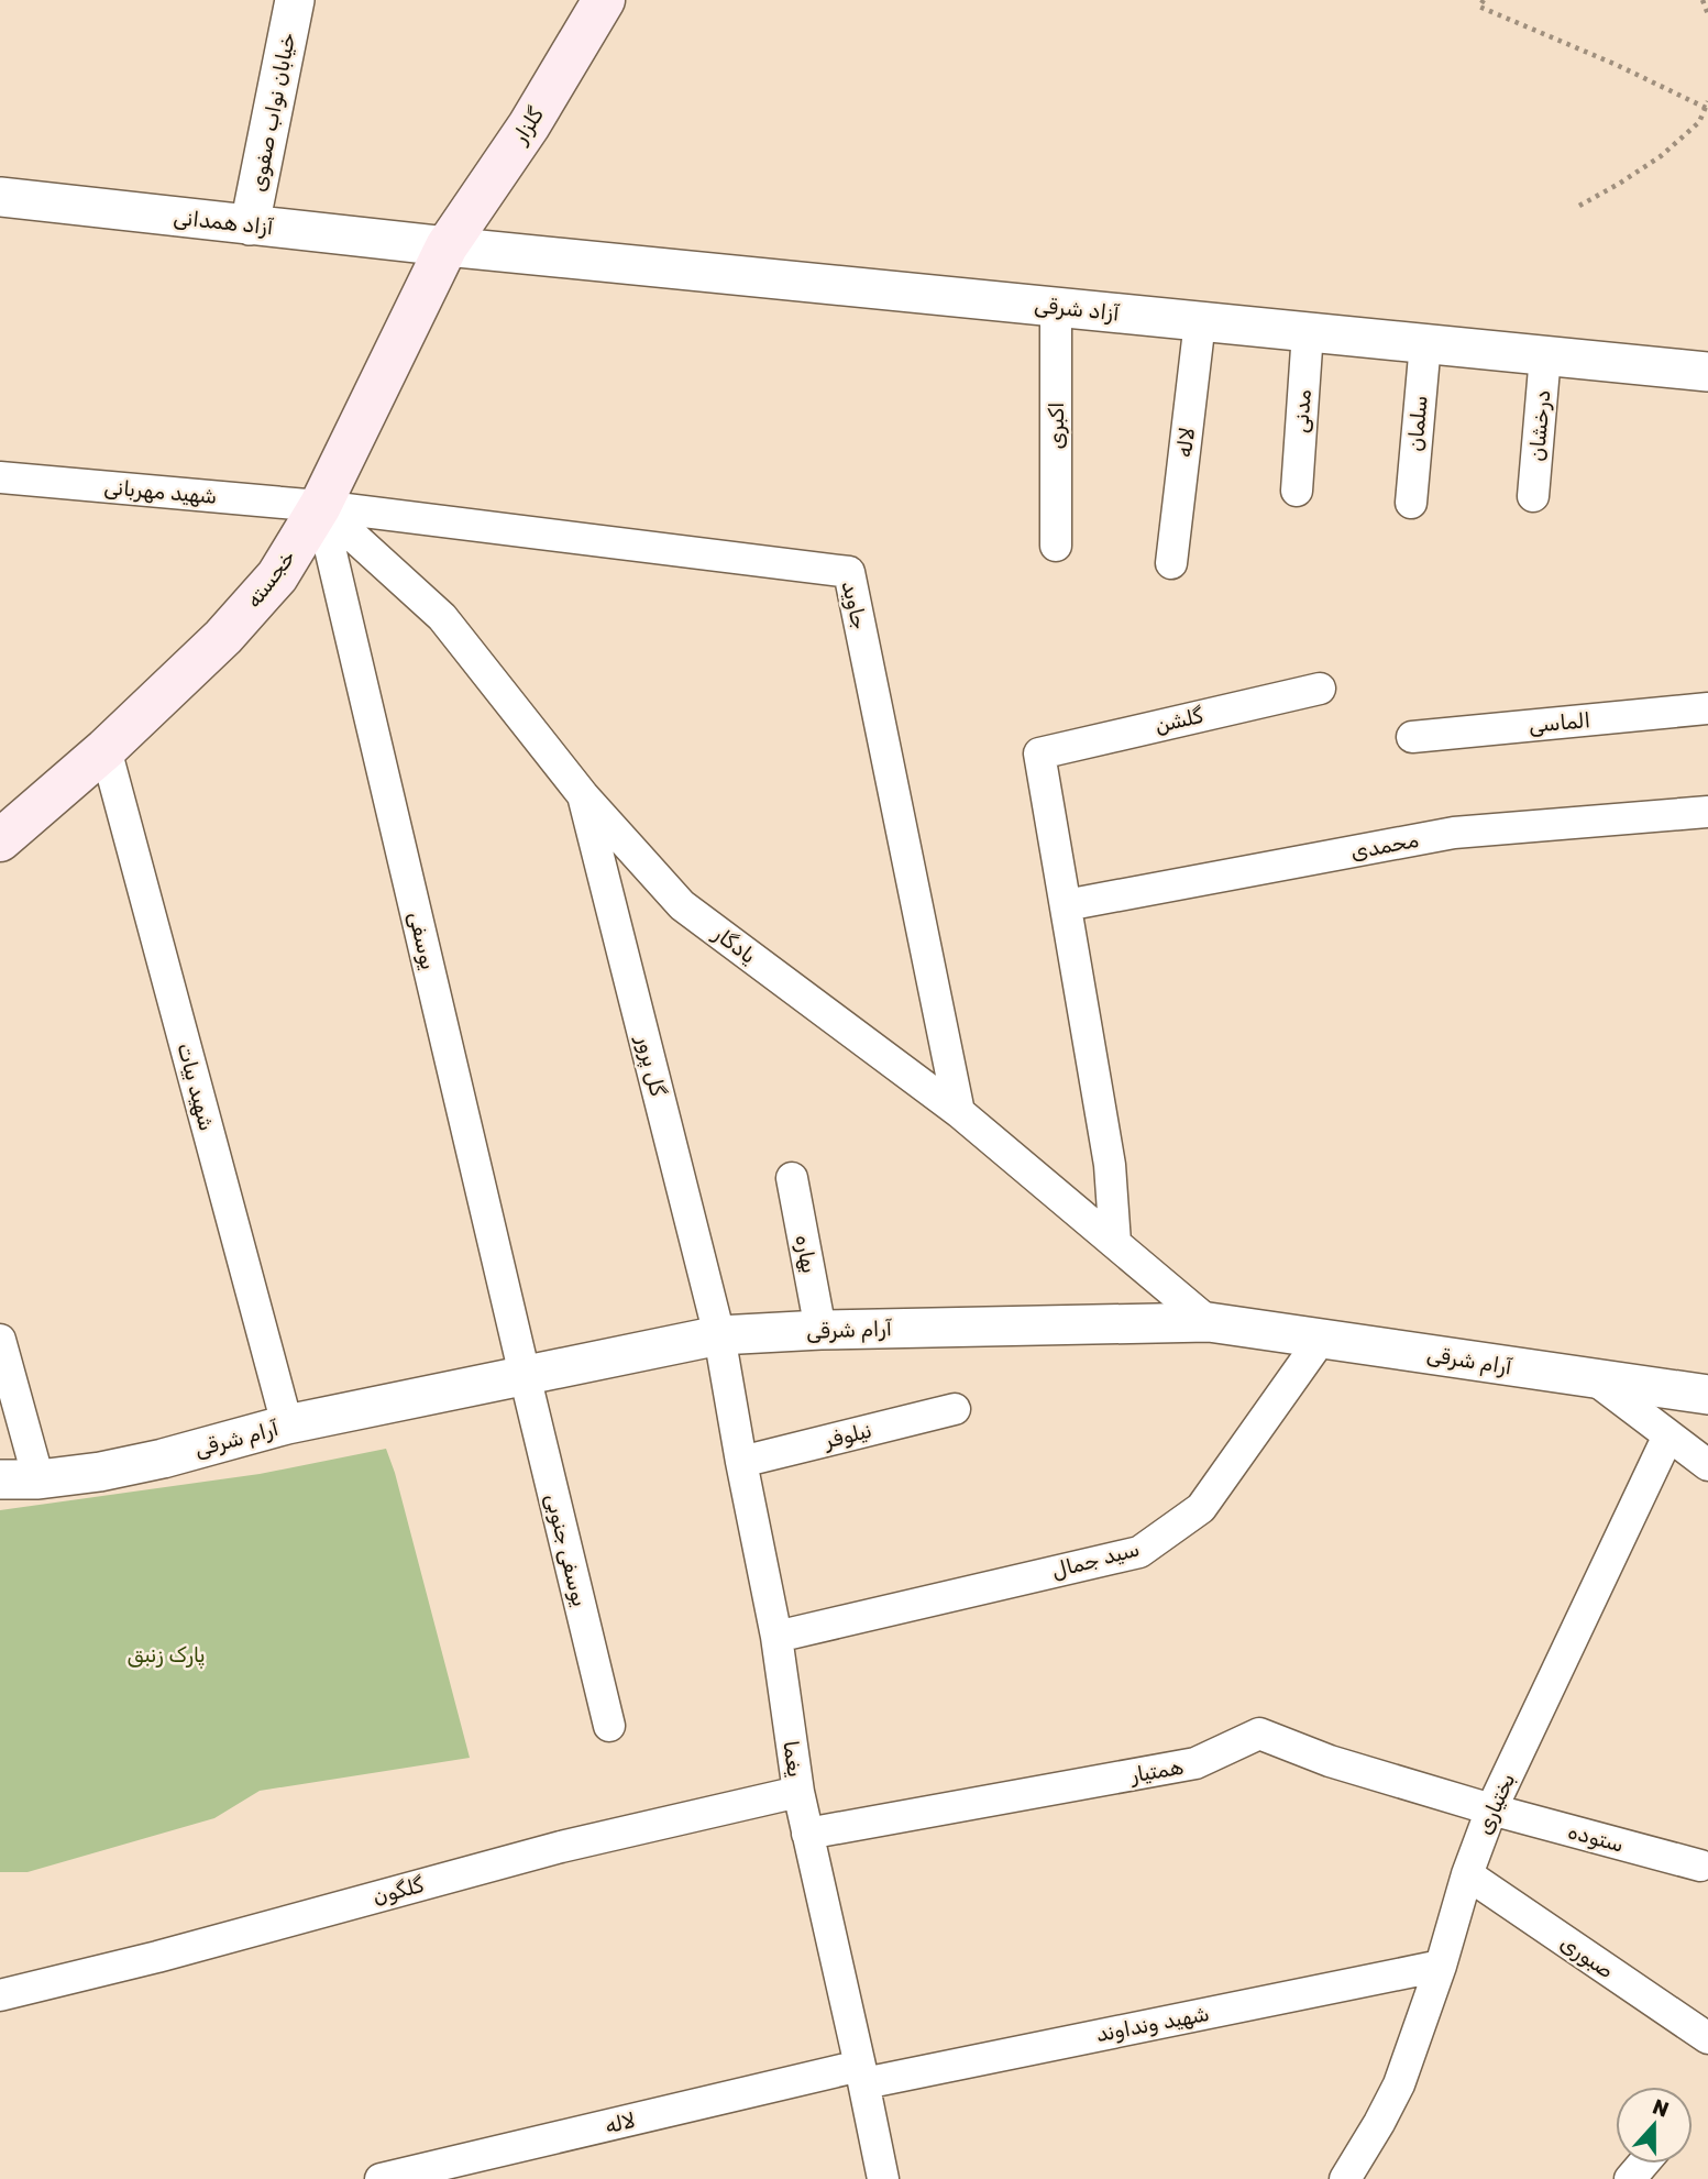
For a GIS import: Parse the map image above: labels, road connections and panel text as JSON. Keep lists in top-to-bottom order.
{
  "streets": {
    "main road": ["گلزار", "خجسته"],
    "street": [
      "خیابان نواب صفوی",
      "آزاد همدانی",
      "آزاد شرقی",
      "مدنی",
      "سلمان",
      "اکبری",
      "درخشان",
      "لاله",
      "شهید مهربانی",
      "جاوید",
      "گلشن",
      "الماسی",
      "محمدی",
      "یوسفی",
      "یادگار",
      "گل پرور",
      "شهید بیات",
      "بهاره",
      "آرام شرقی",
      "نیلوفر",
      "یوسفی جنوبی",
      "سید جمال",
      "یغما",
      "همتیار",
      "بختیاری",
      "ستوده",
      "گلگون",
      "صبوری",
      "شهید ونداوند"
    ]
  },
  "crossings": [
    ["خیابان نواب صفوی", "آزاد همدانی"],
    ["گلزار", "آزاد همدانی"],
    ["گلزار", "آزاد شرقی"],
    ["گلزار", "خجسته"],
    ["آزاد همدانی", "آزاد شرقی"],
    ["آزاد همدانی", "خجسته"],
    ["آزاد شرقی", "مدنی"],
    ["آزاد شرقی", "سلمان"],
    ["آزاد شرقی", "اکبری"],
    ["آزاد شرقی", "درخشان"],
    ["آزاد شرقی", "لاله"],
    ["آزاد شرقی", "خجسته"],
    ["لاله", "یغما"],
    ["لاله", "شهید ونداوند"],
    ["شهید مهربانی", "خجسته"],
    ["شهید مهربانی", "جاوید"],
    ["شهید مهربانی", "یوسفی"],
    ["شهید مهربانی", "یادگار"],
    ["خجسته", "جاوید"],
    ["خجسته", "یوسفی"],
    ["خجسته", "یادگار"],
    ["خجسته", "شهید بیات"],
    ["جاوید", "یوسفی"],
    ["جاوید", "یادگار"],
    ["گلشن", "محمدی"],
    ["یوسفی", "یادگار"],
    ["یوسفی", "آرام شرقی"],
    ["یوسفی", "یوسفی جنوبی"],
    ["یادگار", "گل پرور"],
    ["یادگار", "آرام شرقی"],
    ["گل پرور", "آرام شرقی"],
    ["گل پرور", "یغما"],
    ["شهید بیات", "آرام شرقی"],
    ["بهاره", "آرام شرقی"],
    ["آرام شرقی", "یوسفی جنوبی"],
    ["آرام شرقی", "سید جمال"],
    ["آرام شرقی", "یغما"],
    ["نیلوفر", "یغما"],
    ["سید جمال", "یغما"],
    ["یغما", "همتیار"],
    ["یغما", "گلگون"],
    ["یغما", "شهید ونداوند"],
    ["همتیار", "بختیاری"],
    ["همتیار", "ستوده"],
    ["بختیاری", "ستوده"],
    ["بختیاری", "صبوری"],
    ["بختیاری", "شهید ونداوند"]
  ],
  "parks": ["پارک زنبق"],
  "north": "top"
}
